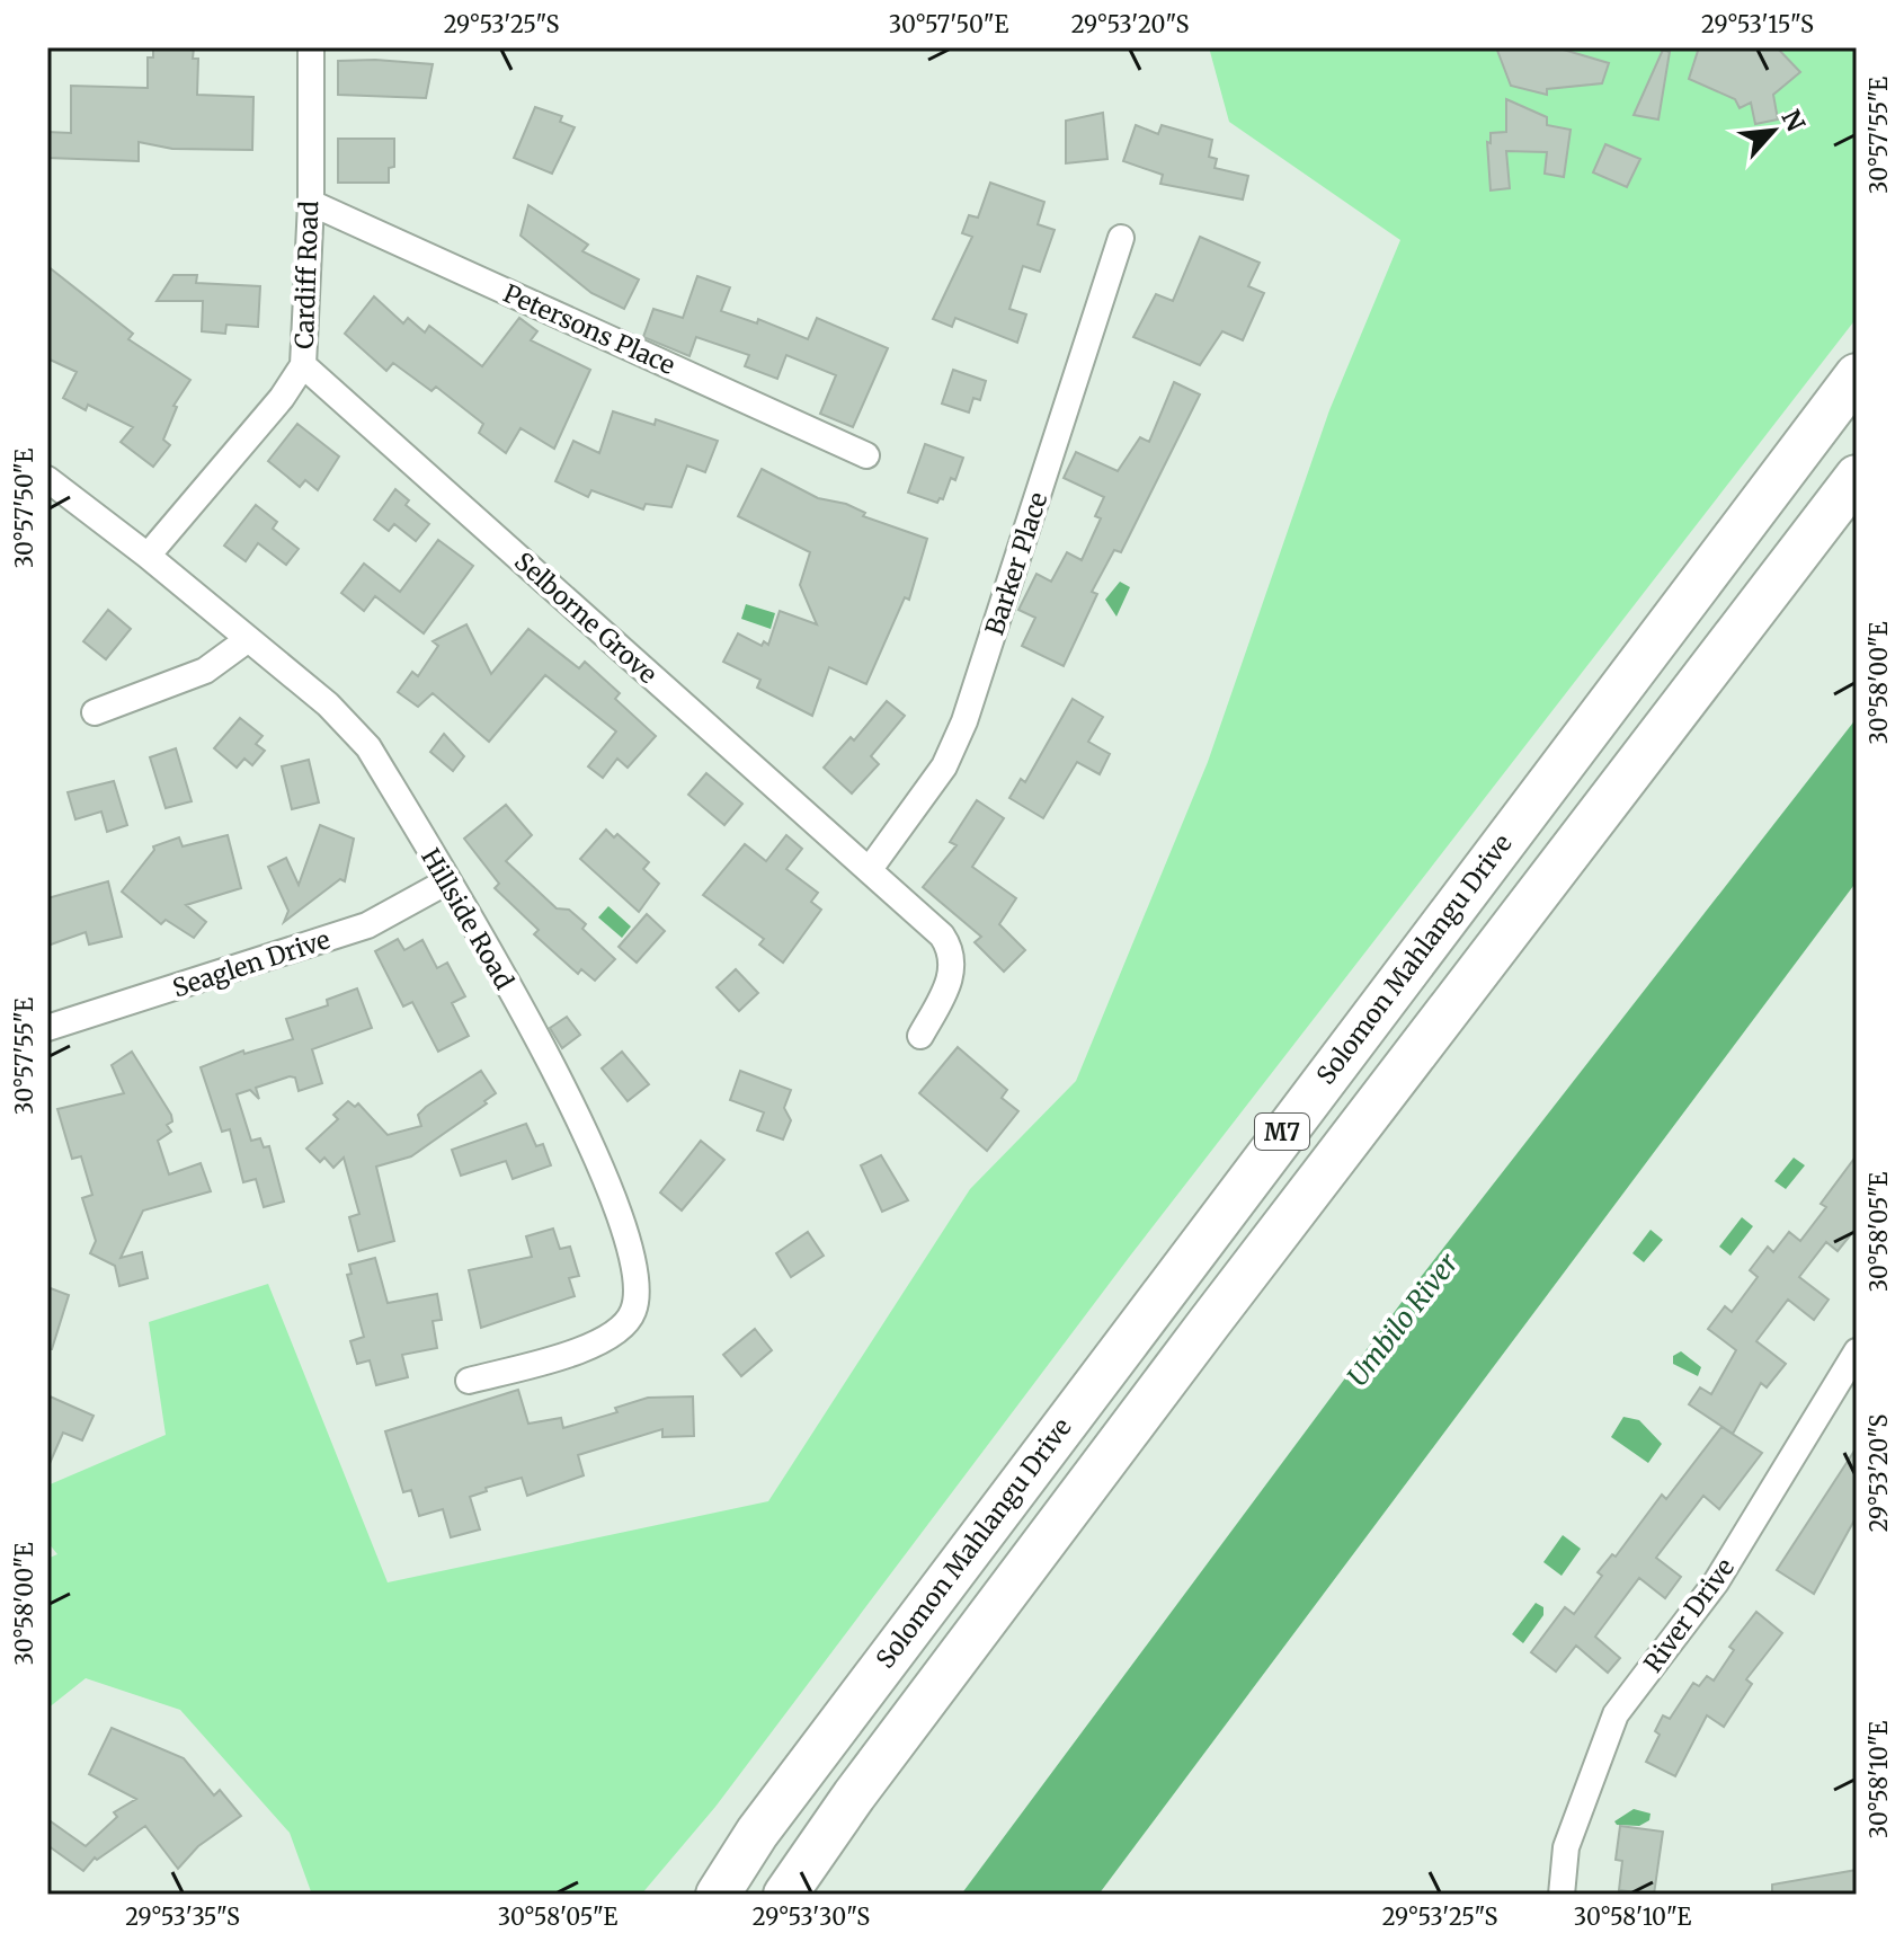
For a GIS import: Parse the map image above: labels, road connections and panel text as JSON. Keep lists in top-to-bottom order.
{
  "streets": {
    "highway": ["Solomon Mahlangu Drive", "M7"],
    "street": [
      "Cardiff Road",
      "Petersons Place",
      "Barker Place",
      "Selborne Grove",
      "Hillside Road",
      "Seaglen Drive",
      "River Drive"
    ]
  },
  "crossings": [
    ["Cardiff Road", "Petersons Place"],
    ["Cardiff Road", "Selborne Grove"],
    ["Cardiff Road", "Hillside Road"],
    ["Barker Place", "Selborne Grove"],
    ["Hillside Road", "Seaglen Drive"]
  ],
  "water": ["Umbilo River"],
  "north": "top right",
  "coordinates": [
    "29°53'25\"S",
    "30°57'50\"E",
    "29°53'20\"S",
    "29°53'15\"S",
    "30°57'55\"E",
    "30°58'00\"E",
    "30°58'05\"E",
    "30°58'10\"E",
    "29°53'35\"S",
    "29°53'30\"S"
  ]
}
